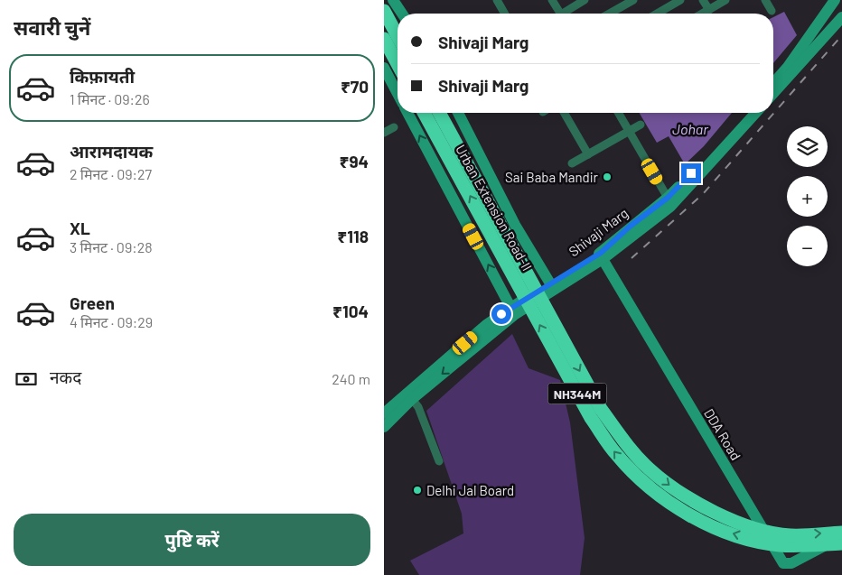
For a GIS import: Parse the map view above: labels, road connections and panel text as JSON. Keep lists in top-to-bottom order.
{
  "streets": {
    "highway": ["Urban Extension Road-II", "NH344M"],
    "main road": ["Shivaji Marg", "DDA Road"]
  },
  "crossings": [
    ["Shivaji Marg", "DDA Road"]
  ],
  "water": ["Johar"],
  "places": ["Sai Baba Mandir", "Delhi Jal Board"],
  "page": {
    "heading": "सवारी चुनें",
    "banner": ["Shivaji Marg", "Shivaji Marg"],
    "list": [
      {
        "name": "किफ़ायती",
        "note": "1 मिनट · 09:26",
        "value": "₹70"
      },
      {
        "name": "आरामदायक",
        "note": "2 मिनट · 09:27",
        "value": "₹94"
      },
      {
        "name": "XL",
        "note": "3 मिनट · 09:28",
        "value": "₹118"
      },
      {
        "name": "Green",
        "note": "4 मिनट · 09:29",
        "value": "₹104"
      }
    ],
    "map_buttons": ["+", "−"],
    "pay": ["नकद", "240 m"],
    "buttons": "पुष्टि करें"
  }
}
